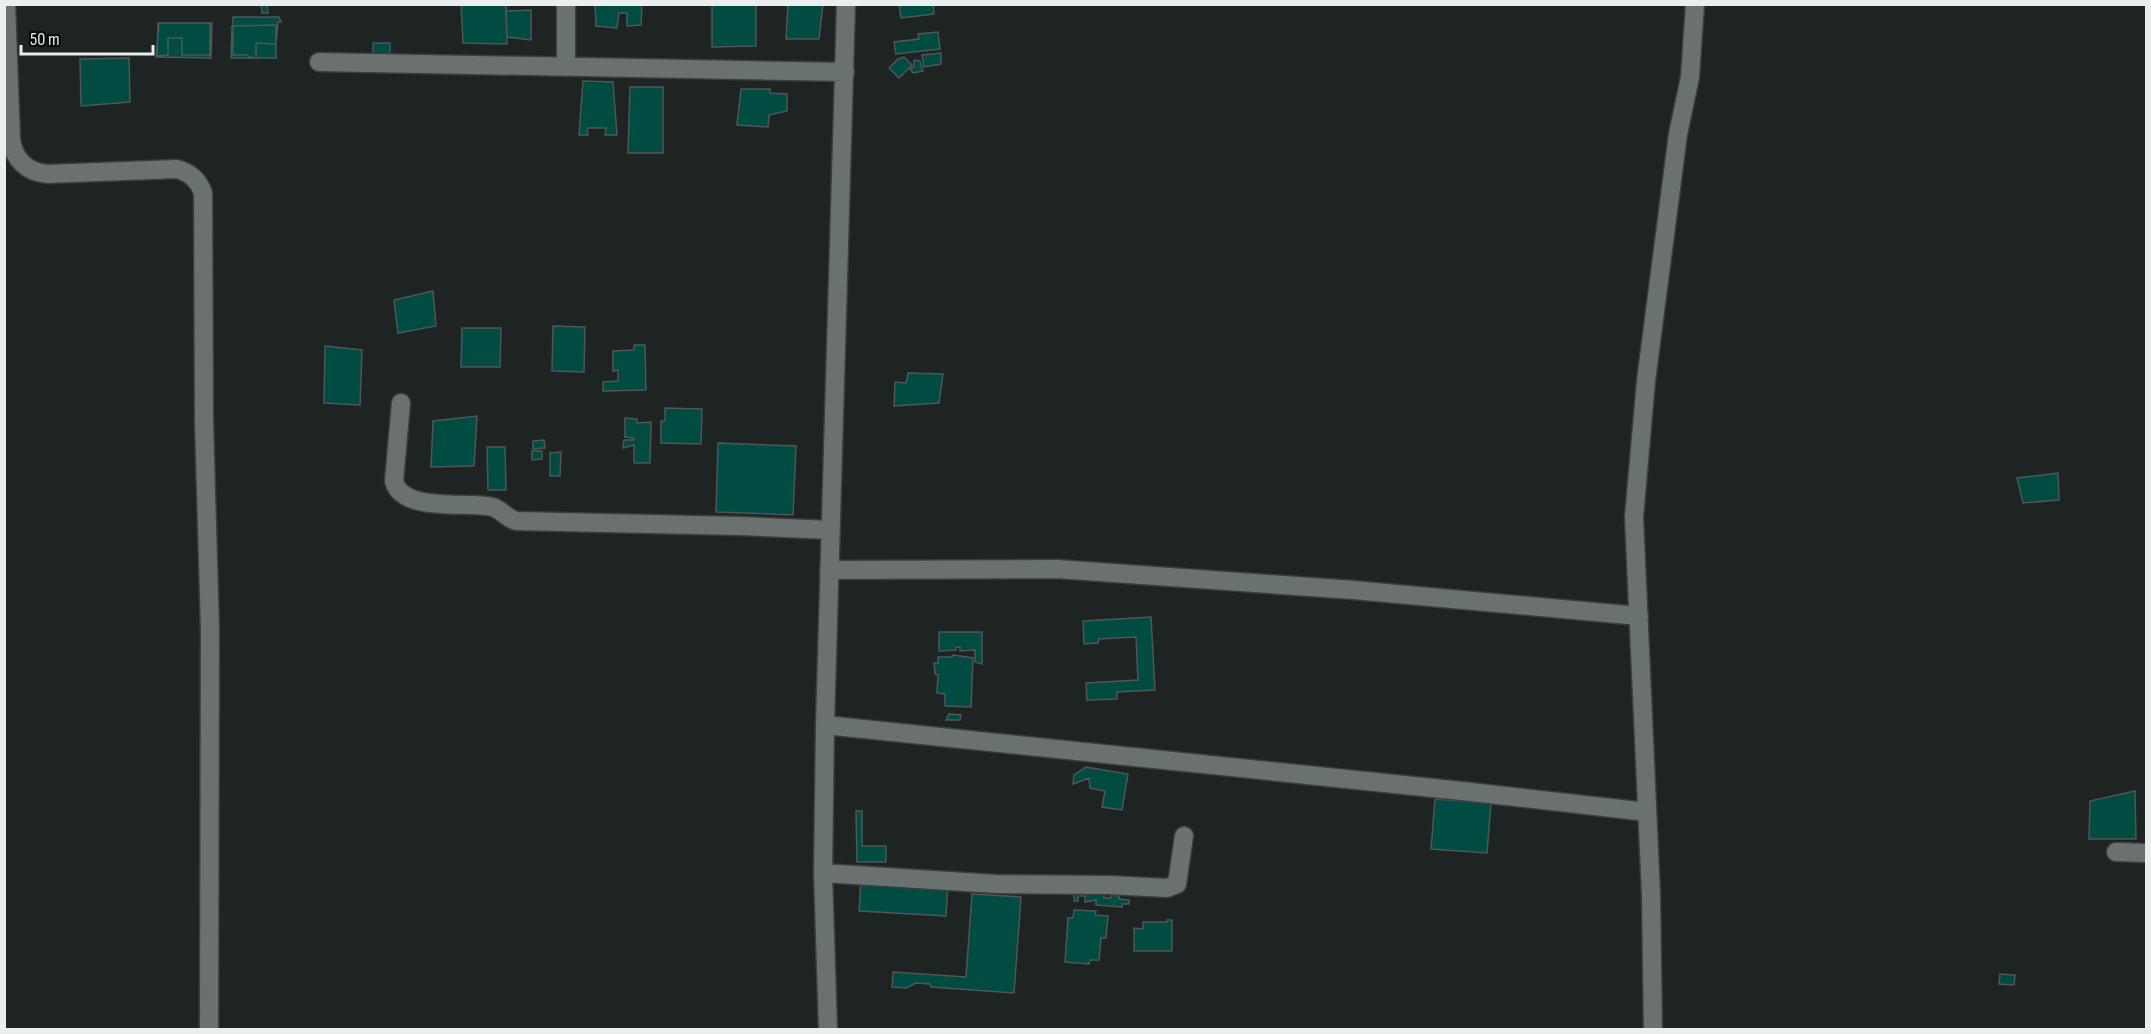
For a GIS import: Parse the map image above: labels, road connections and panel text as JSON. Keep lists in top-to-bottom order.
{
  "scale_bar": "50 m"
}
